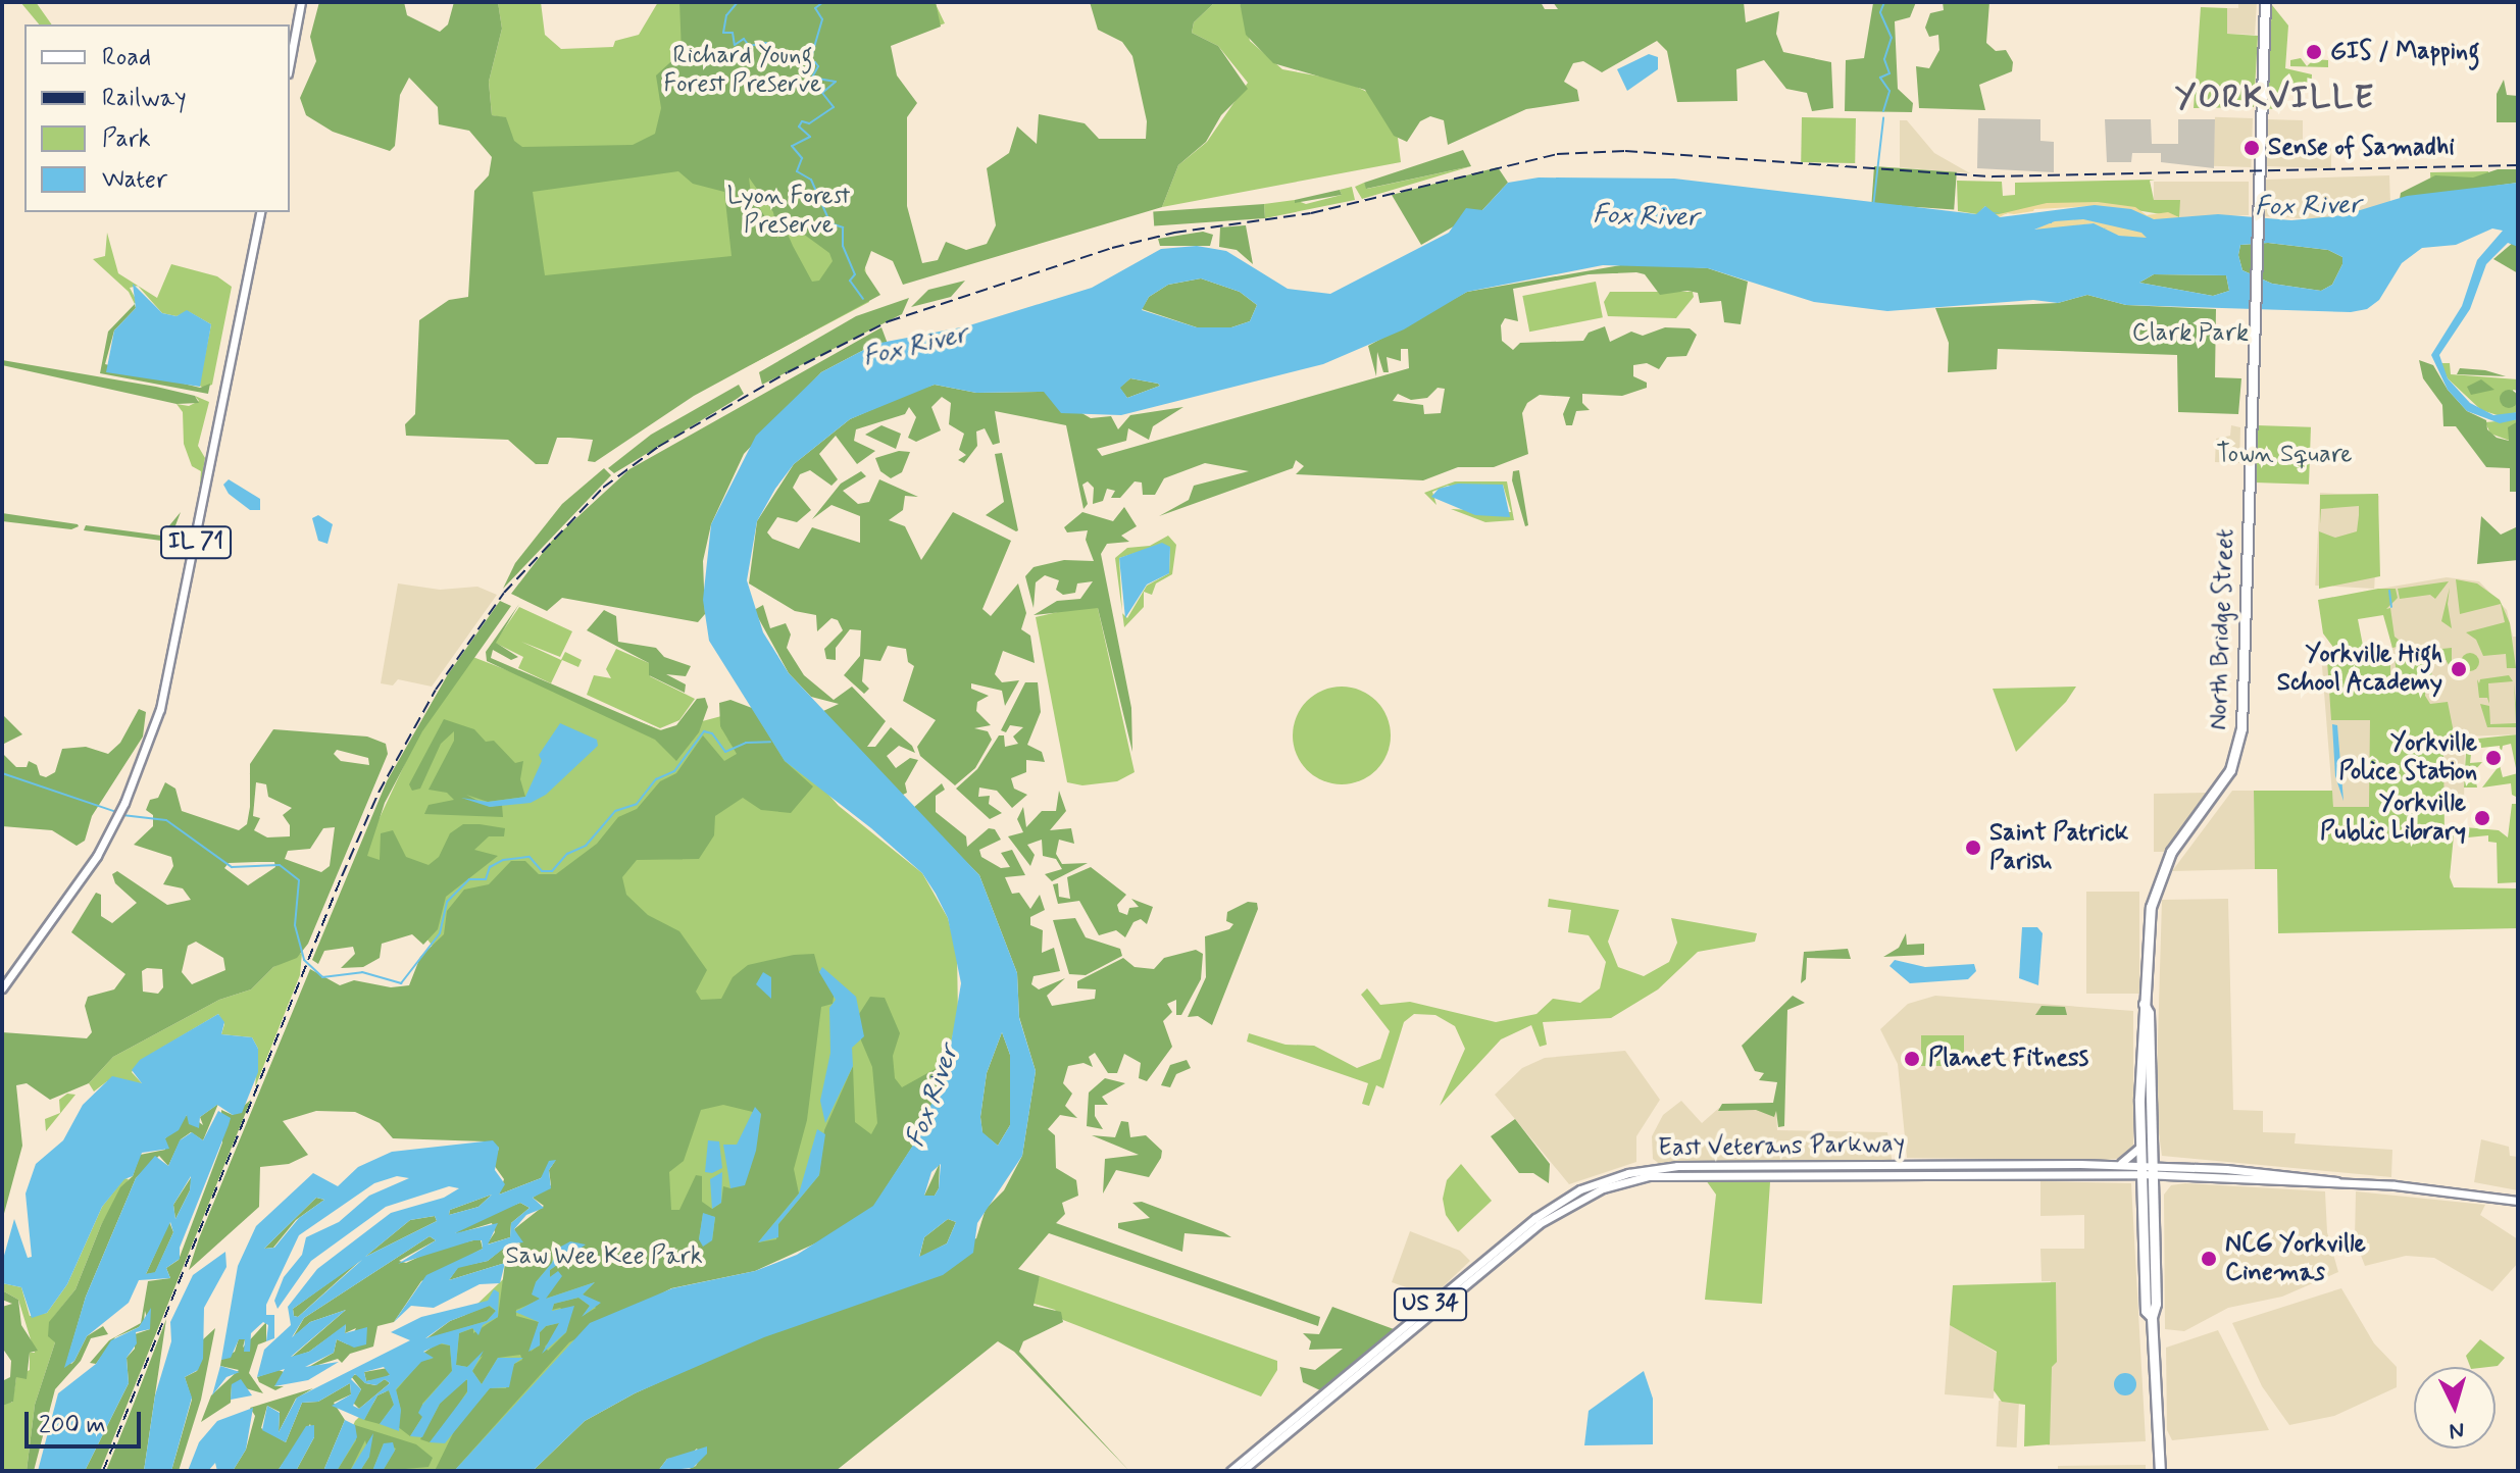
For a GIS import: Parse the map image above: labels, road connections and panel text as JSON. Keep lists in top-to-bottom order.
{
  "streets": {
    "highway": ["North Bridge Street"],
    "main road": ["IL 71", "East Veterans Parkway", "US 34"]
  },
  "crossings": [
    ["North Bridge Street", "East Veterans Parkway"],
    ["North Bridge Street", "US 34"],
    ["East Veterans Parkway", "US 34"]
  ],
  "districts": ["YORKVILLE"],
  "water": ["Fox River"],
  "parks": [
    "Richard Young Forest Preserve",
    "Lyon Forest Preserve",
    "Clark Park",
    "Town Square",
    "Saw Wee Kee Park"
  ],
  "places": [
    "GIS / Mapping",
    "Sense of Samadhi",
    "Yorkville High School Academy",
    "Yorkville Police Station",
    "Yorkville Public Library",
    "Saint Patrick Parish",
    "Planet Fitness",
    "NCG Yorkville Cinemas"
  ],
  "legend": [
    "Road",
    "Railway",
    "Park",
    "Water"
  ],
  "scale_bar": "200 m",
  "north": "bottom"
}
